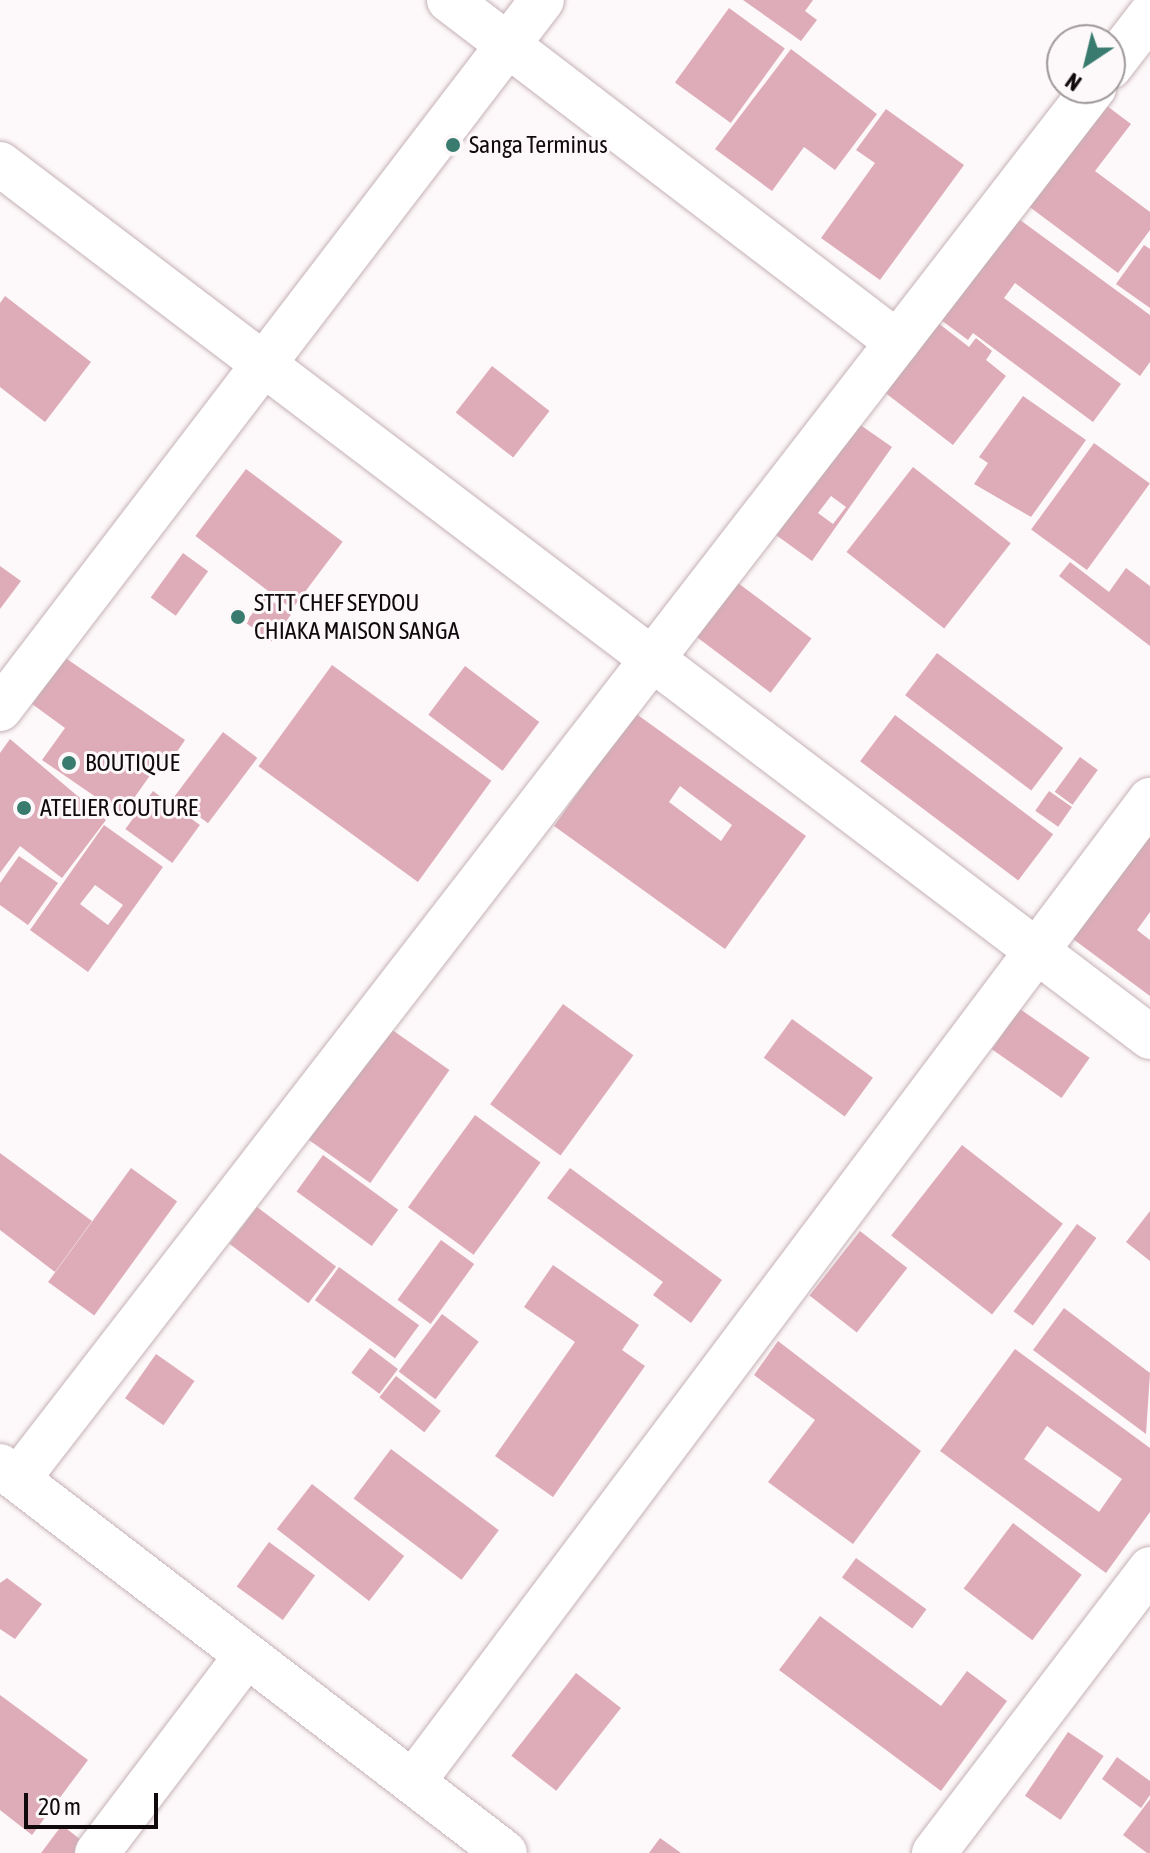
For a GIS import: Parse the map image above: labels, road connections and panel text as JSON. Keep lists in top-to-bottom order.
{
  "places": [
    "Sanga Terminus",
    "STTT CHEF SEYDOU CHIAKA MAISON SANGA",
    "BOUTIQUE",
    "ATELIER COUTURE"
  ],
  "scale_bar": "20 m",
  "north": "bottom left"
}
